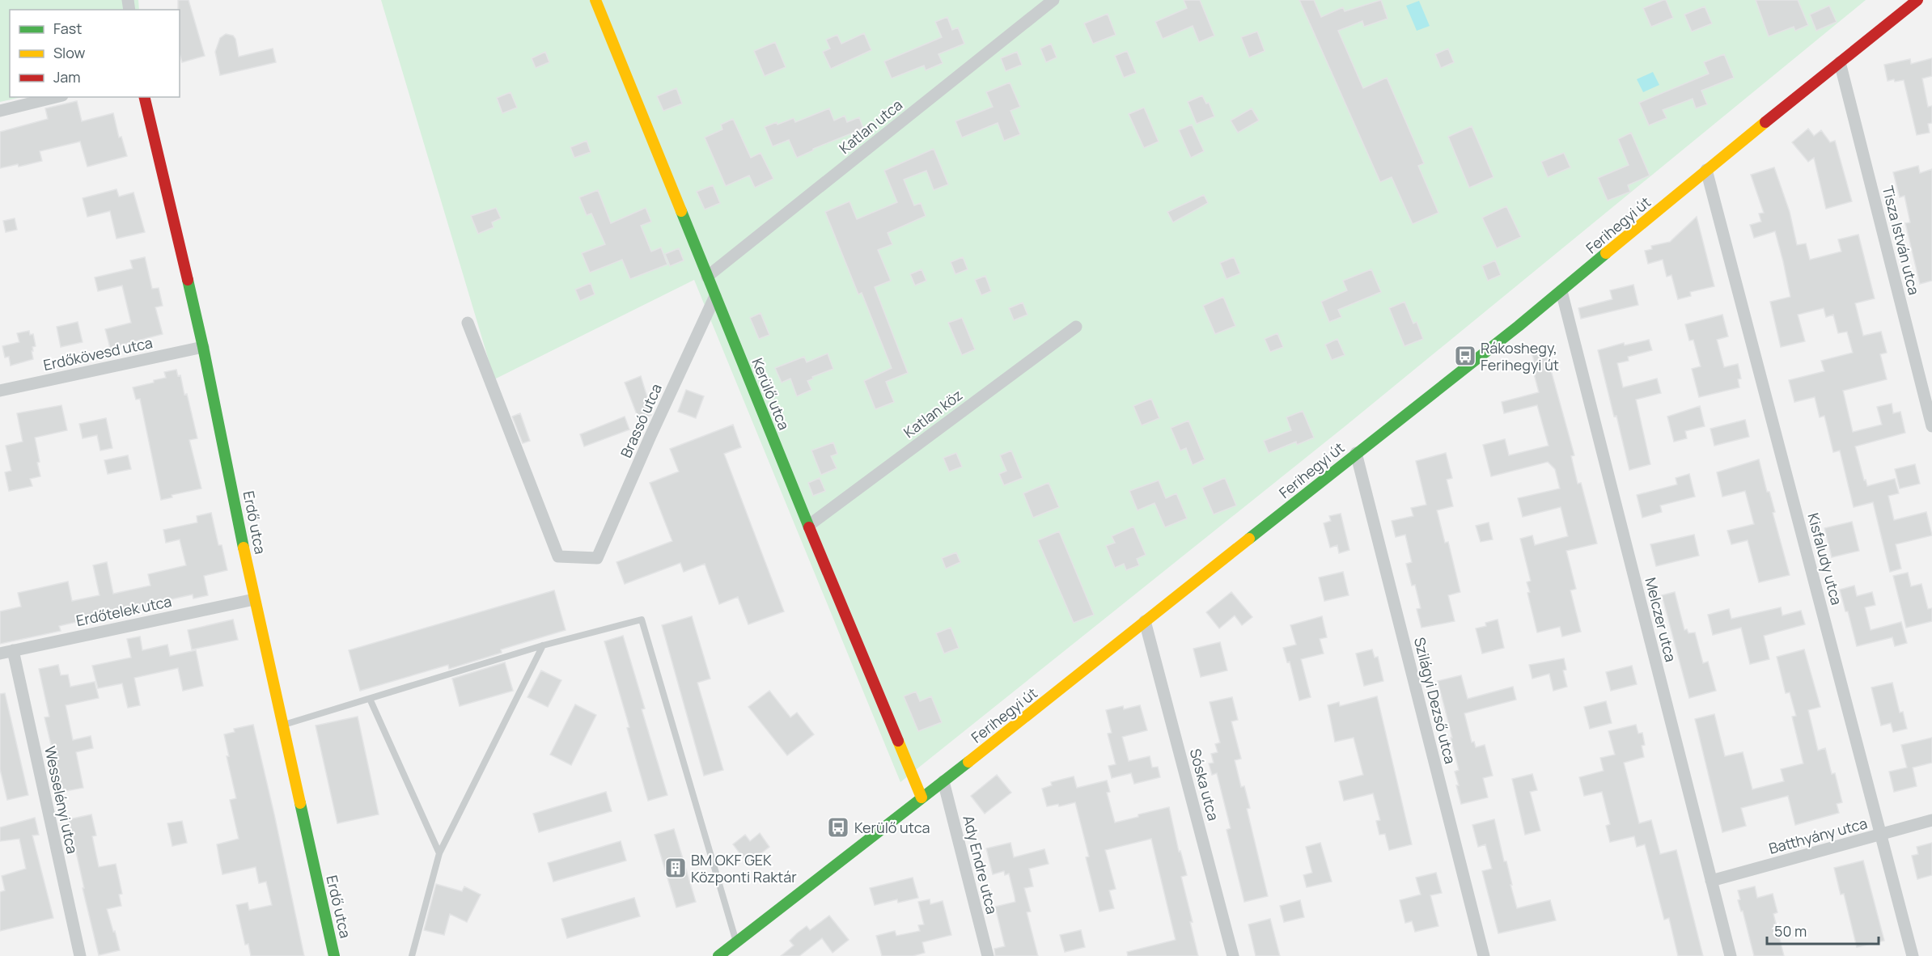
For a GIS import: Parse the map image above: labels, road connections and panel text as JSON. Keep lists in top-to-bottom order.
{
  "streets": {
    "street": [
      "Katlan utca",
      "Ferihegyi út",
      "Tisza István utca",
      "Erdőkövesd utca",
      "Kerülő utca",
      "Katlan köz",
      "Brassó utca",
      "Erdő utca",
      "Kisfaludy utca",
      "Erdőtelek utca",
      "Melczer utca",
      "Szilágyi Dezső utca",
      "Sóska utca",
      "Wesselényi utca",
      "Batthyány utca",
      "Ady Endre utca"
    ]
  },
  "crossings": [
    ["Katlan utca", "Kerülő utca"],
    ["Ferihegyi út", "Tisza István utca"],
    ["Ferihegyi út", "Kerülő utca"],
    ["Ferihegyi út", "Kisfaludy utca"],
    ["Ferihegyi út", "Melczer utca"],
    ["Ferihegyi út", "Szilágyi Dezső utca"],
    ["Ferihegyi út", "Sóska utca"],
    ["Ferihegyi út", "Ady Endre utca"],
    ["Erdőkövesd utca", "Erdő utca"],
    ["Kerülő utca", "Katlan köz"],
    ["Kerülő utca", "Brassó utca"],
    ["Erdő utca", "Erdőtelek utca"],
    ["Kisfaludy utca", "Batthyány utca"],
    ["Erdőtelek utca", "Wesselényi utca"],
    ["Melczer utca", "Batthyány utca"]
  ],
  "places": {
    "bus stop": ["Rákoshegy, Ferihegyi út", "Kerülő utca"],
    "building": ["BM OKF GEK Központi Raktár"]
  },
  "legend": ["Fast", "Slow", "Jam"],
  "scale_bar": "50 m"
}
